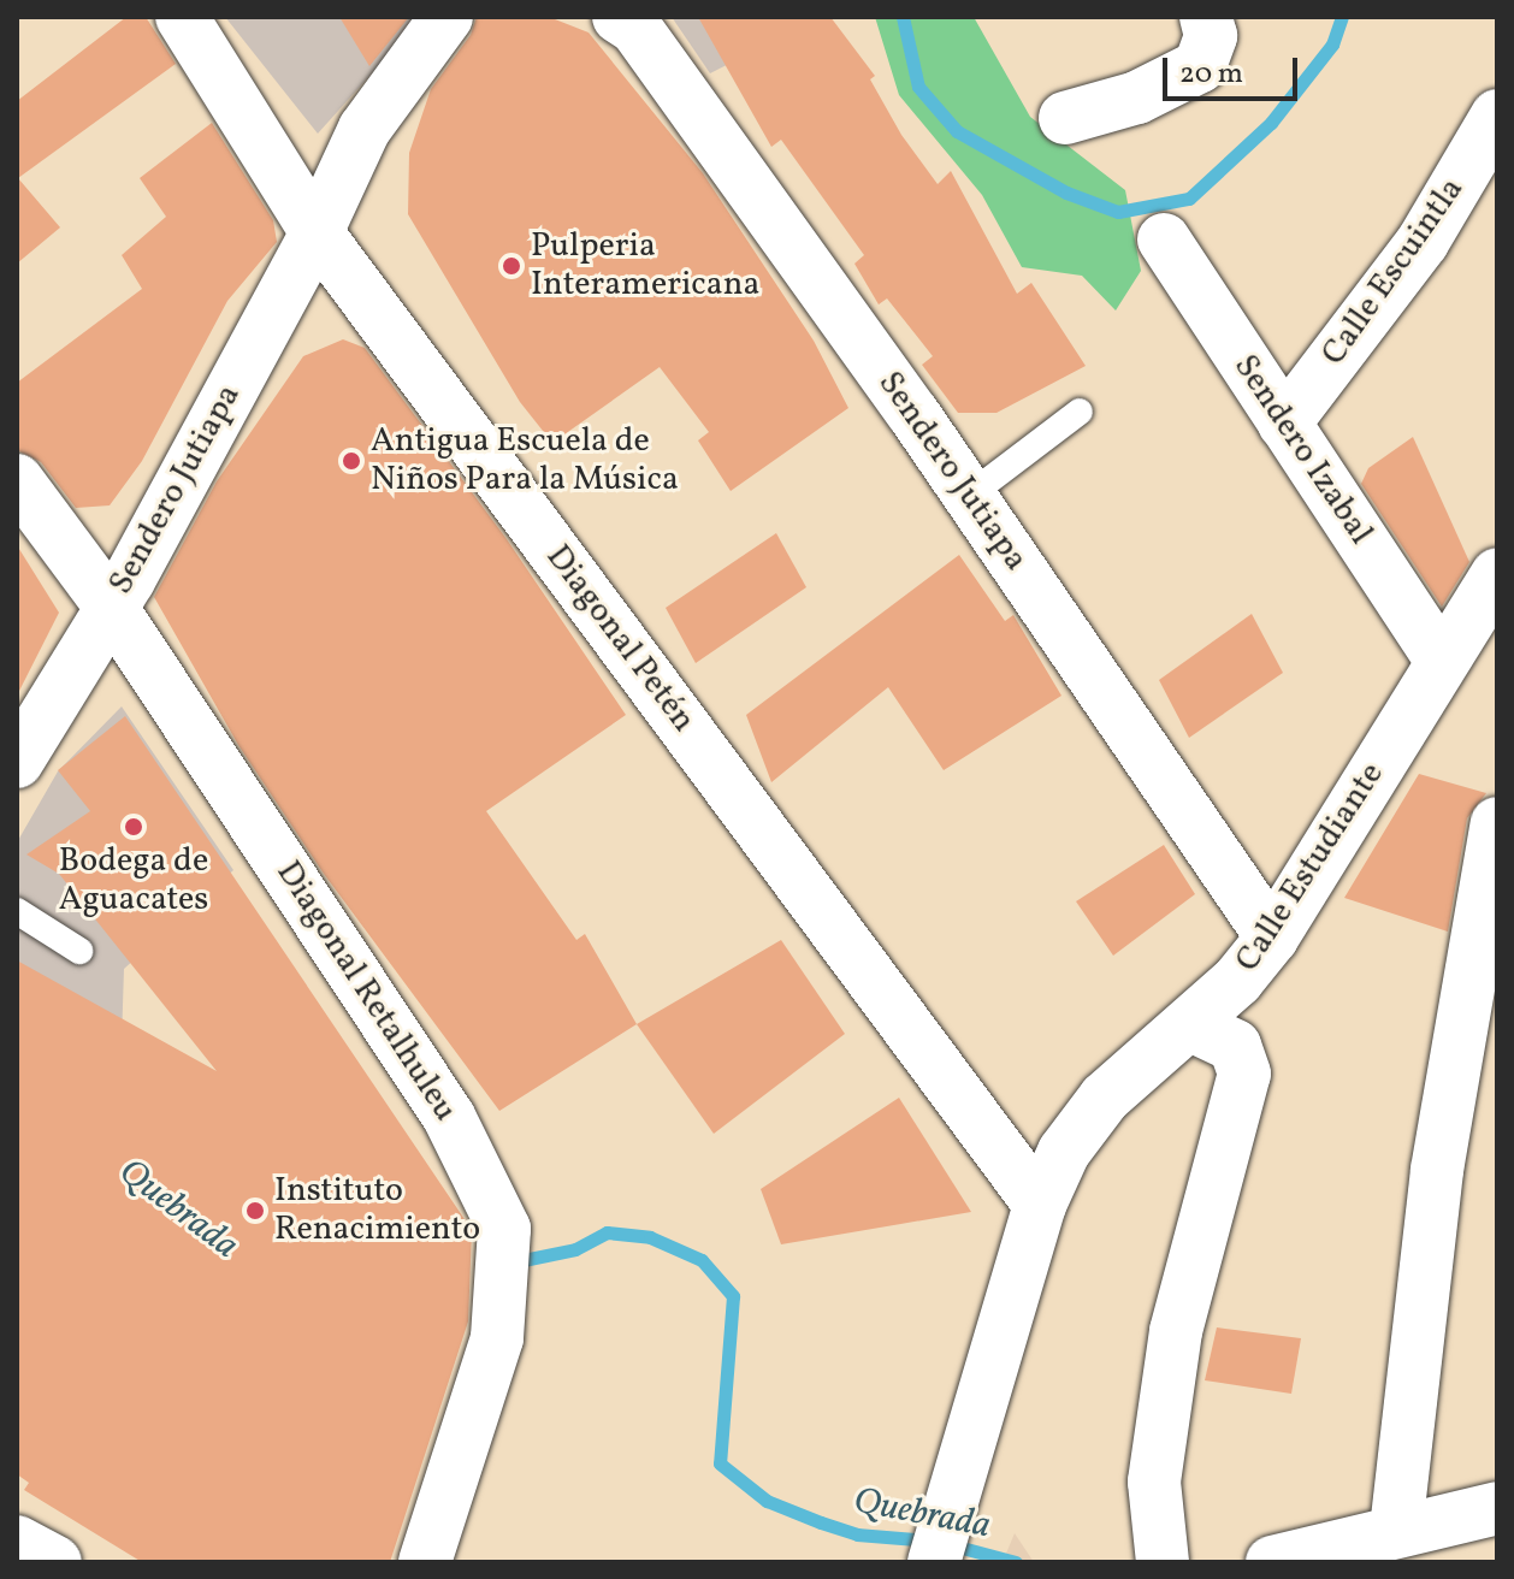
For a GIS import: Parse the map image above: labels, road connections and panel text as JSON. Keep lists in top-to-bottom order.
{
  "streets": {
    "street": [
      "Calle Escuintla",
      "Sendero Izabal",
      "Sendero Jutiapa",
      "Diagonal Petén",
      "Calle Estudiante",
      "Diagonal Retalhuleu"
    ]
  },
  "crossings": [
    ["Calle Escuintla", "Sendero Izabal"],
    ["Sendero Izabal", "Calle Estudiante"],
    ["Sendero Jutiapa", "Diagonal Petén"],
    ["Sendero Jutiapa", "Calle Estudiante"],
    ["Sendero Jutiapa", "Diagonal Retalhuleu"],
    ["Diagonal Petén", "Calle Estudiante"]
  ],
  "water": ["Quebrada"],
  "places": [
    "Pulperia Interamericana",
    "Antigua Escuela de Niños Para la Música",
    "Bodega de Aguacates",
    "Instituto Renacimiento"
  ],
  "scale_bar": "20 m"
}
